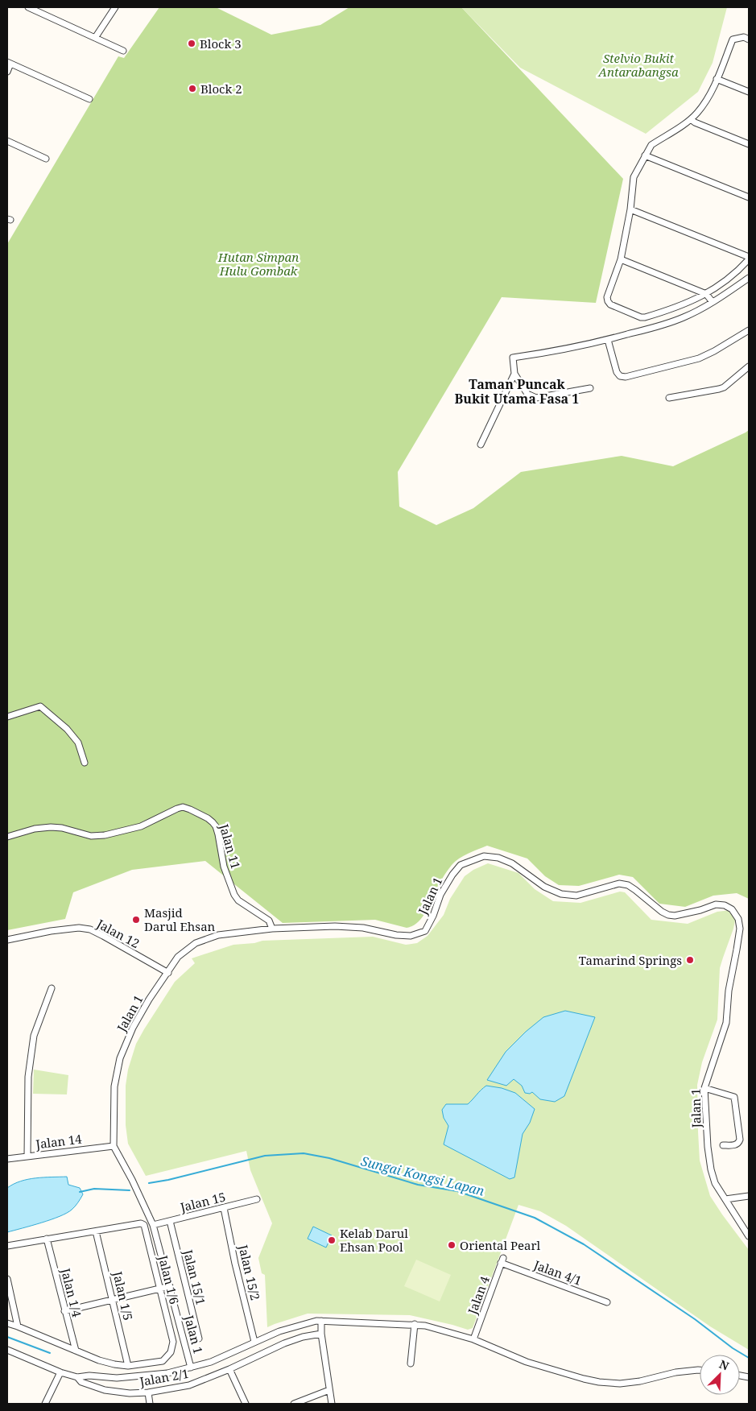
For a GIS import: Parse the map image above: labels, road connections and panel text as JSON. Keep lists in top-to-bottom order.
{
  "streets": {
    "street": [
      "Jalan 11",
      "Jalan 1",
      "Jalan 12",
      "Jalan 14",
      "Jalan 15",
      "Jalan 15/2",
      "Jalan 4/1",
      "Jalan 15/1",
      "Jalan 1/6",
      "Jalan 1/4",
      "Jalan 4",
      "Jalan 1/5",
      "Jalan 2/1"
    ]
  },
  "crossings": [
    ["Jalan 11", "Jalan 1"],
    ["Jalan 1", "Jalan 12"],
    ["Jalan 1", "Jalan 14"],
    ["Jalan 1", "Jalan 15"],
    ["Jalan 1", "Jalan 15/2"],
    ["Jalan 1", "Jalan 4"],
    ["Jalan 1", "Jalan 2/1"],
    ["Jalan 15", "Jalan 15/2"],
    ["Jalan 15", "Jalan 15/1"],
    ["Jalan 4/1", "Jalan 4"],
    ["Jalan 1/6", "Jalan 1/4"],
    ["Jalan 1/6", "Jalan 1/5"]
  ],
  "districts": ["Taman Puncak Bukit Utama Fasa 1"],
  "water": ["Sungai Kongsi Lapan"],
  "parks": ["Stelvio Bukit Antarabangsa", "Hutan Simpan Hulu Gombak"],
  "places": [
    "Block 3",
    "Block 2",
    "Masjid Darul Ehsan",
    "Tamarind Springs",
    "Kelab Darul Ehsan Pool",
    "Oriental Pearl"
  ],
  "north": "top right"
}
